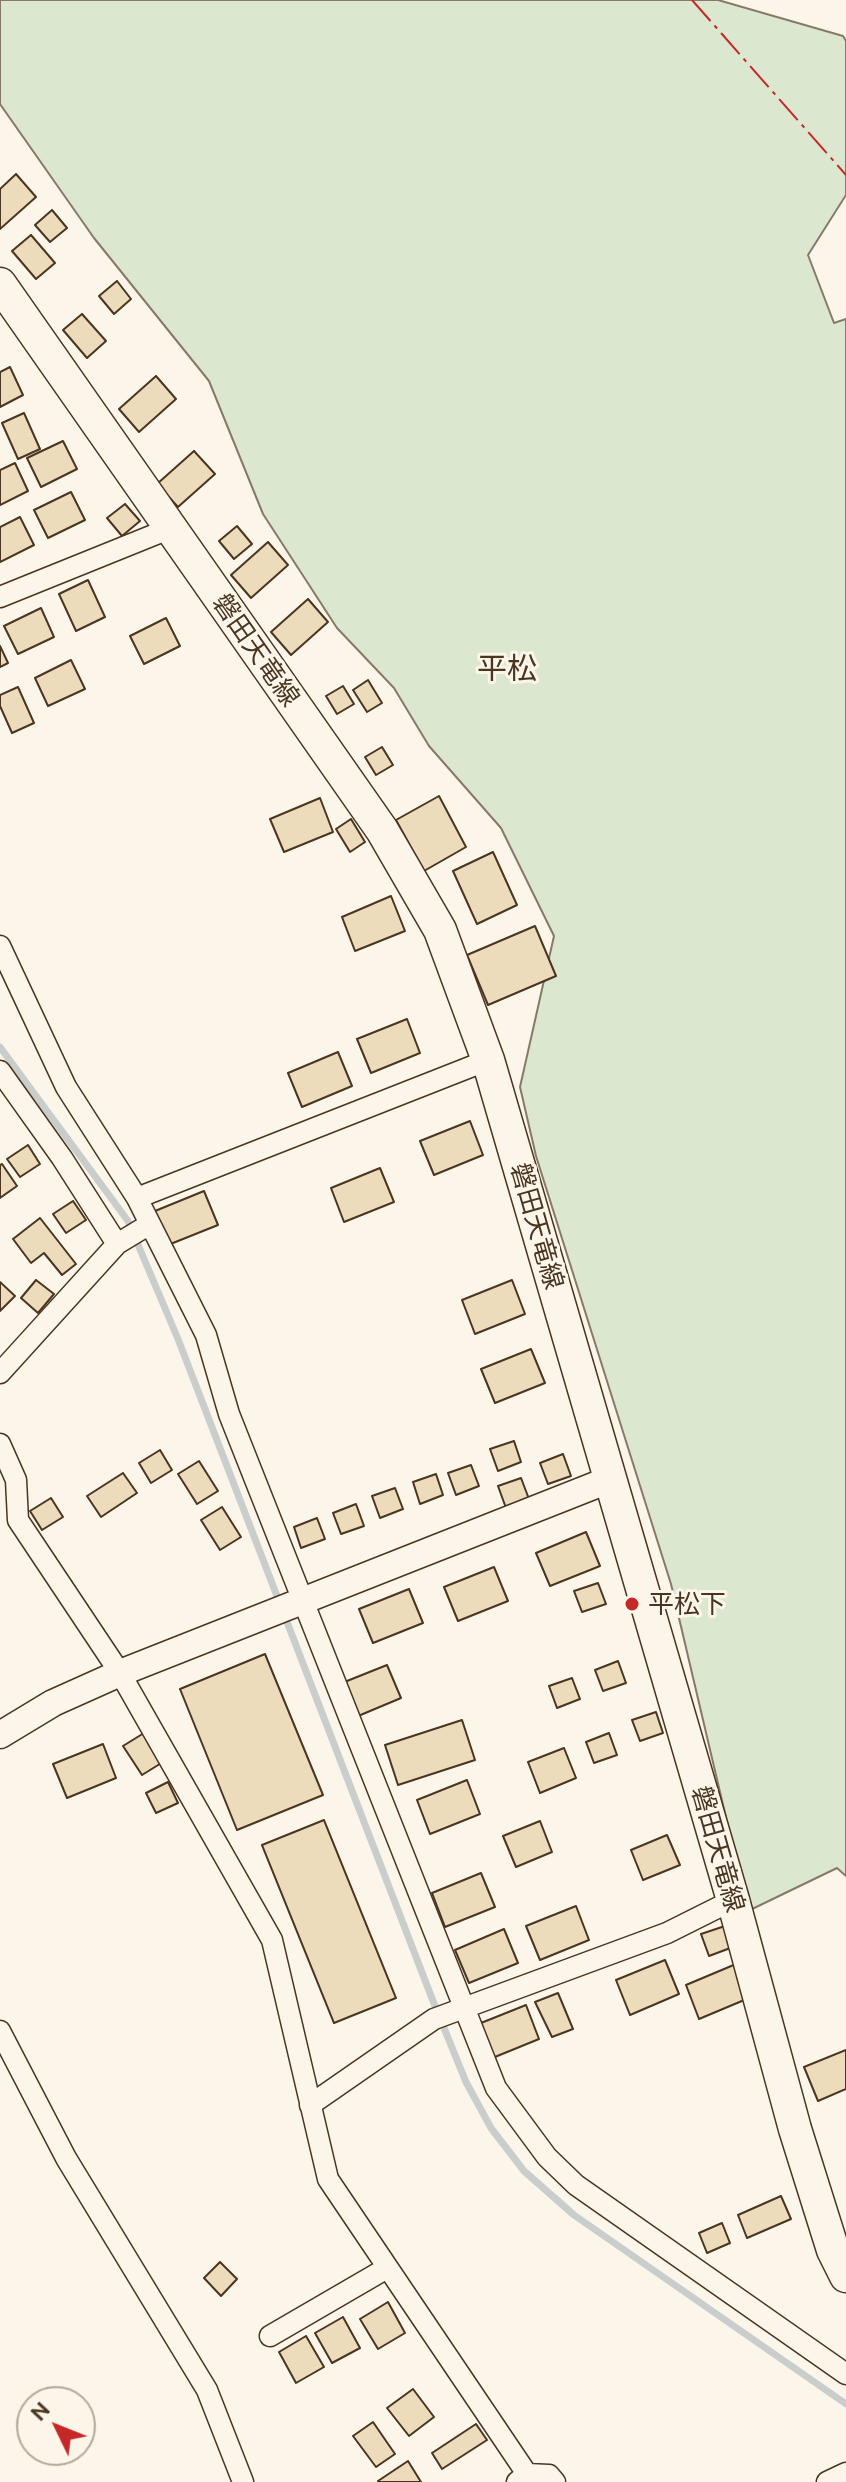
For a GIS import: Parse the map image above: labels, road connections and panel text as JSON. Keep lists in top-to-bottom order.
{
  "streets": {
    "main road": ["磐田天竜線"]
  },
  "districts": ["平松"],
  "places": ["平松下"],
  "north": "top left"
}
